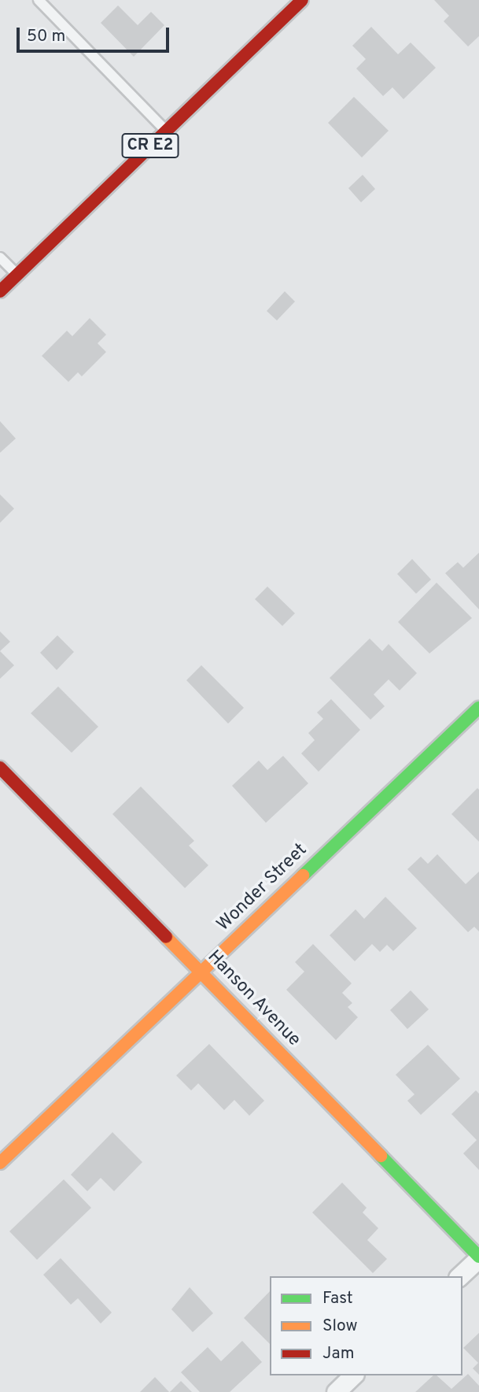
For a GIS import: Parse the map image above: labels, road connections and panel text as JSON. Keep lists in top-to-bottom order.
{
  "streets": {
    "street": ["CR E2", "Wonder Street", "Hanson Avenue"]
  },
  "crossings": [
    ["Wonder Street", "Hanson Avenue"]
  ],
  "legend": ["Fast", "Slow", "Jam"],
  "scale_bar": "50 m"
}
